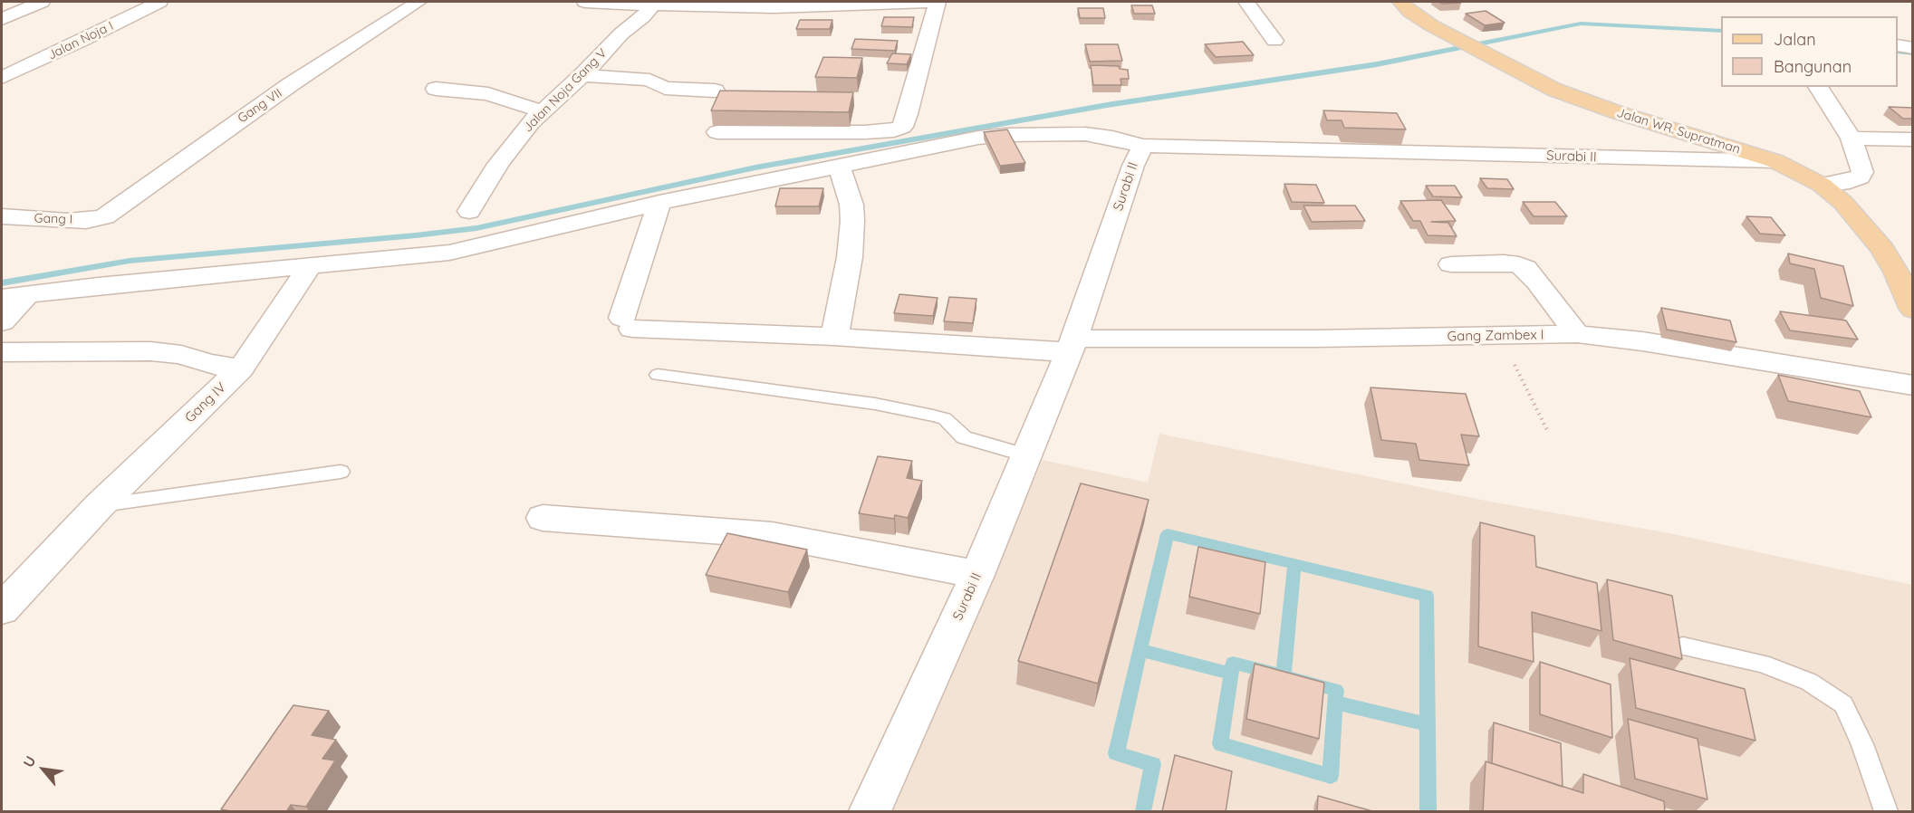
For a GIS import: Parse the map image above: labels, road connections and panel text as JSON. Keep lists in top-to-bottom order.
{
  "streets": {
    "main road": ["Jalan WR. Supratman"],
    "street": [
      "Jalan Noja I",
      "Jalan Noja Gang V",
      "Gang VII",
      "Surabi II",
      "Gang I",
      "Gang Zambex I",
      "Gang IV"
    ]
  },
  "crossings": [
    ["Gang VII", "Gang I"],
    ["Jalan WR. Supratman", "Surabi II"],
    ["Surabi II", "Gang Zambex I"]
  ],
  "legend": ["Jalan", "Bangunan"],
  "north": "top left"
}
